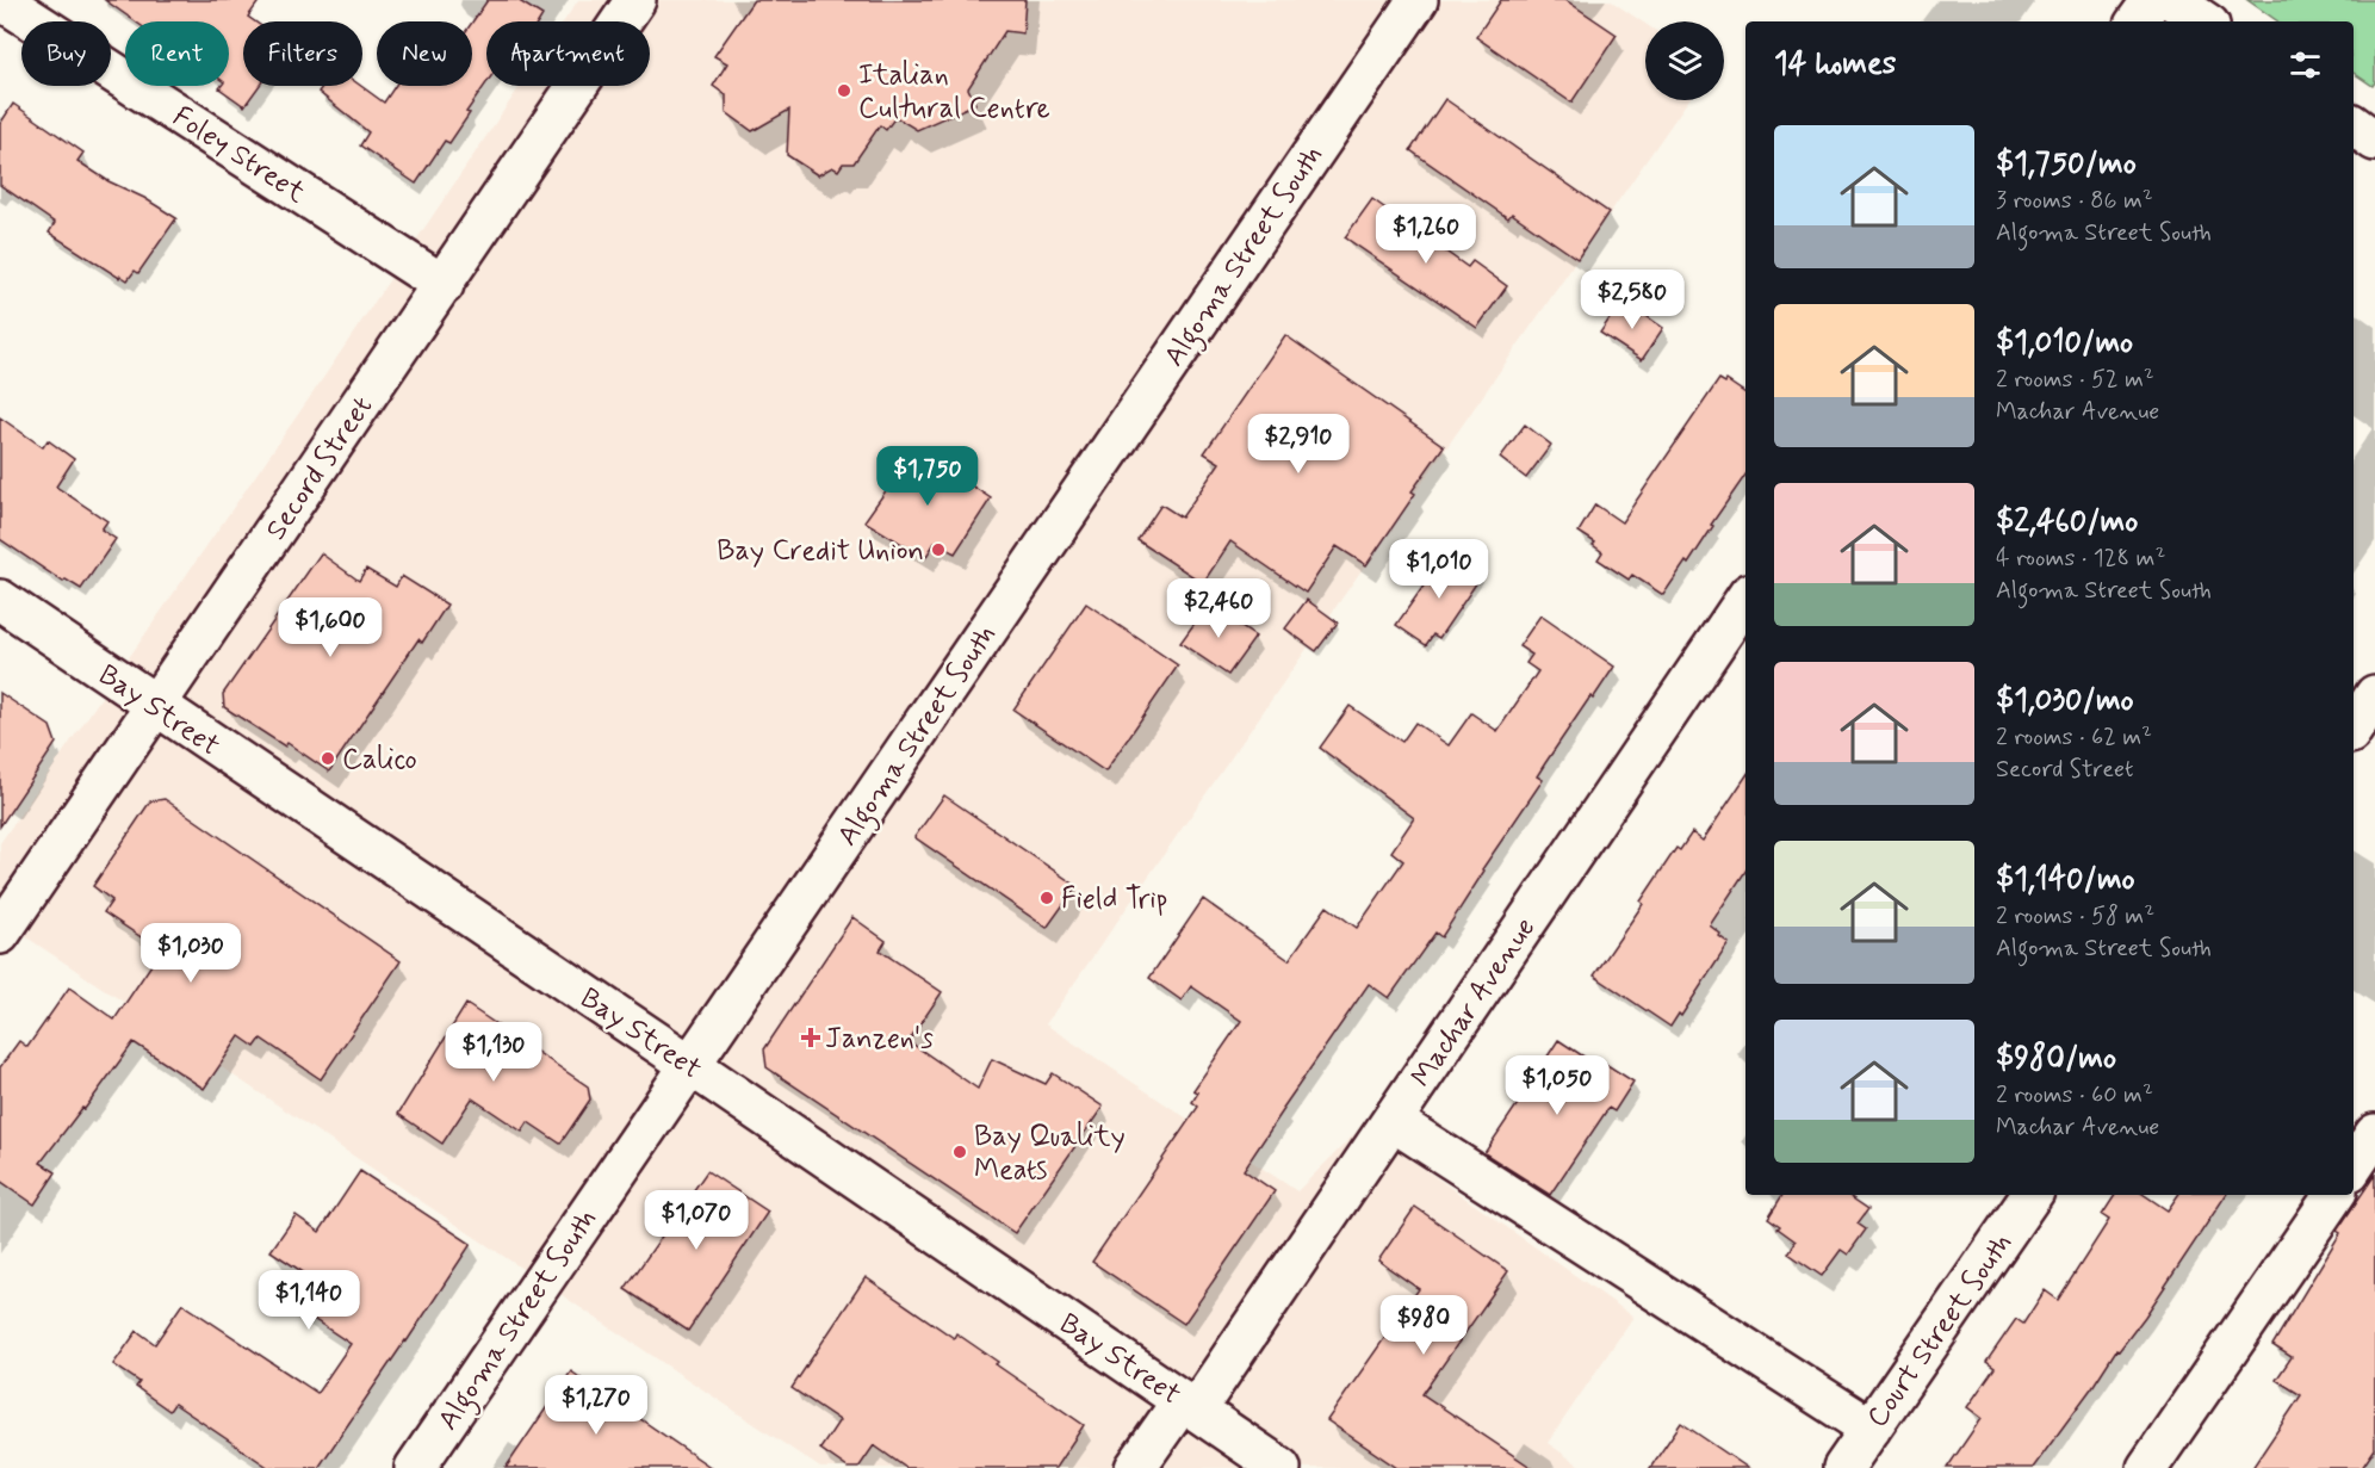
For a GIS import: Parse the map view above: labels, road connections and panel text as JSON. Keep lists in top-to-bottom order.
{
  "streets": {
    "street": [
      "Foley Street",
      "Algoma Street South",
      "Secord Street",
      "Bay Street",
      "Machar Avenue",
      "Court Street South"
    ]
  },
  "crossings": [
    ["Foley Street", "Secord Street"],
    ["Algoma Street South", "Bay Street"],
    ["Secord Street", "Bay Street"],
    ["Bay Street", "Machar Avenue"]
  ],
  "places": {
    "other": [
      "Italian Cultural Centre",
      "Bay Credit Union",
      "Calico",
      "Field Trip",
      "Bay Quality Meats"
    ],
    "health": ["Janzen's"]
  },
  "page": {
    "chip": [
      "Buy",
      "Rent",
      "Filters",
      "New",
      "Apartment"
    ],
    "heading": "14 homes",
    "list": [
      {
        "name": "$1,750/mo",
        "note": "3 rooms · 86 m² · Algoma Street South"
      },
      {
        "name": "$1,010/mo",
        "note": "2 rooms · 52 m² · Machar Avenue"
      },
      {
        "name": "$2,460/mo",
        "note": "4 rooms · 128 m² · Algoma Street South"
      },
      {
        "name": "$1,030/mo",
        "note": "2 rooms · 62 m² · Secord Street"
      },
      {
        "name": "$1,140/mo",
        "note": "2 rooms · 58 m² · Algoma Street South"
      },
      {
        "name": "$980/mo",
        "note": "2 rooms · 60 m² · Machar Avenue"
      }
    ],
    "price": [
      "$1,260",
      "$2,580",
      "$2,910",
      "$1,750",
      "$1,010",
      "$2,460",
      "$1,600",
      "$1,030",
      "$1,130",
      "$1,050",
      "$1,070",
      "$1,140",
      "$980",
      "$1,270"
    ]
  }
}
